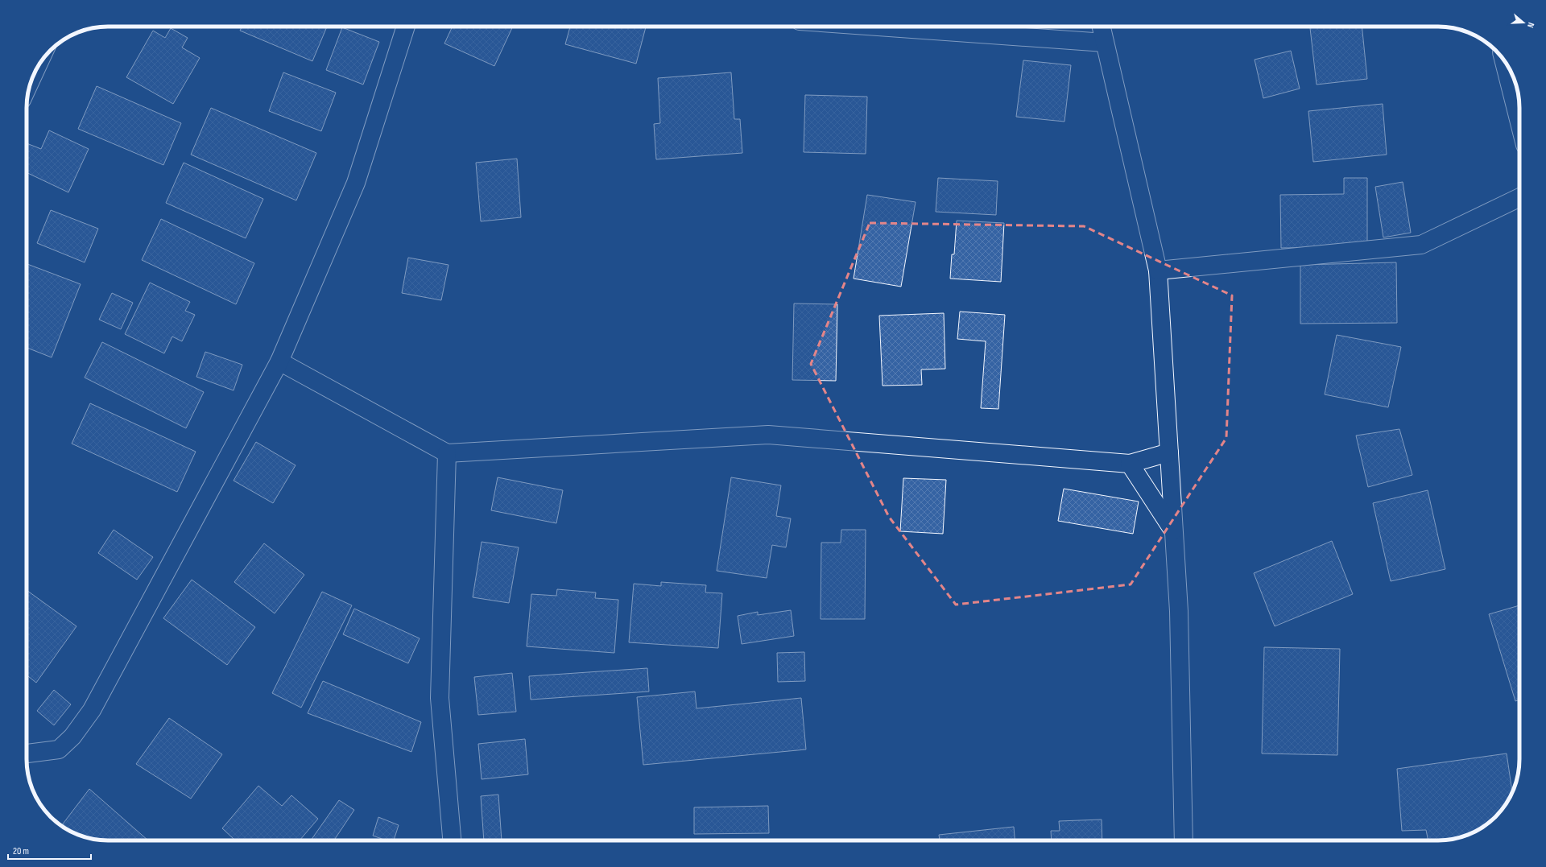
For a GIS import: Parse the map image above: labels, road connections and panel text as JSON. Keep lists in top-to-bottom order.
{
  "scale_bar": "20 m",
  "north": "right"
}
